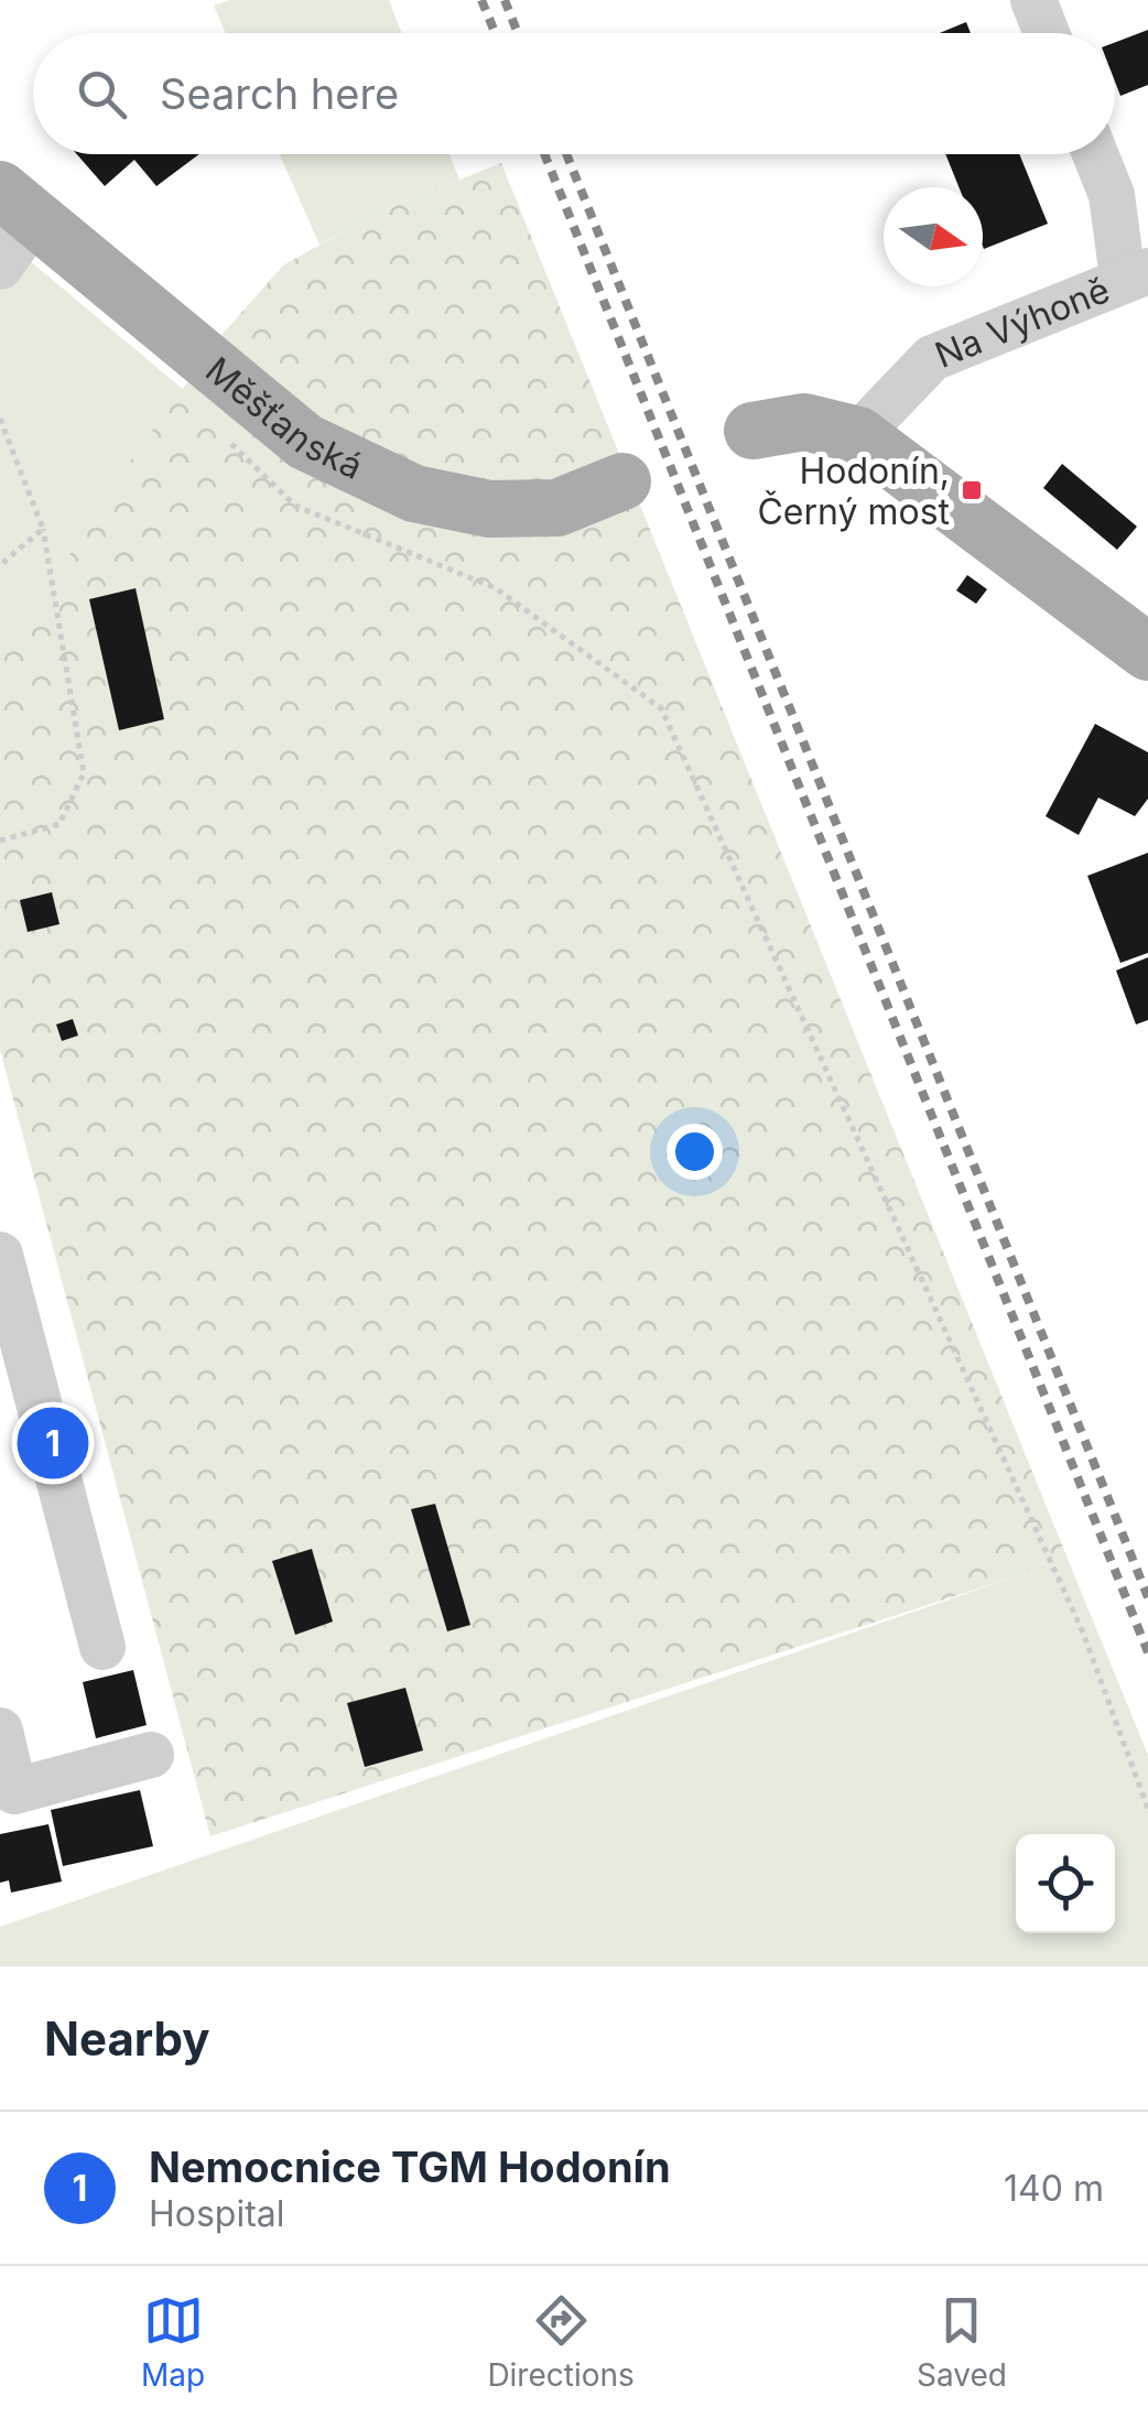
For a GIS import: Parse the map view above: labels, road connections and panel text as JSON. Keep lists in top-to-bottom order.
{
  "streets": {
    "main road": ["Měšťanská"],
    "lane": ["Na Výhoně"]
  },
  "places": {
    "transit": ["Hodonín, Černý most"]
  },
  "north": "right",
  "page": {
    "search": "Search here",
    "pins": "1",
    "heading": "Nearby",
    "list": [
      {
        "mark": "1",
        "name": "Nemocnice TGM Hodonín",
        "note": "Hospital",
        "value": "140 m"
      }
    ],
    "nav": ["Map", "Directions", "Saved"]
  }
}
